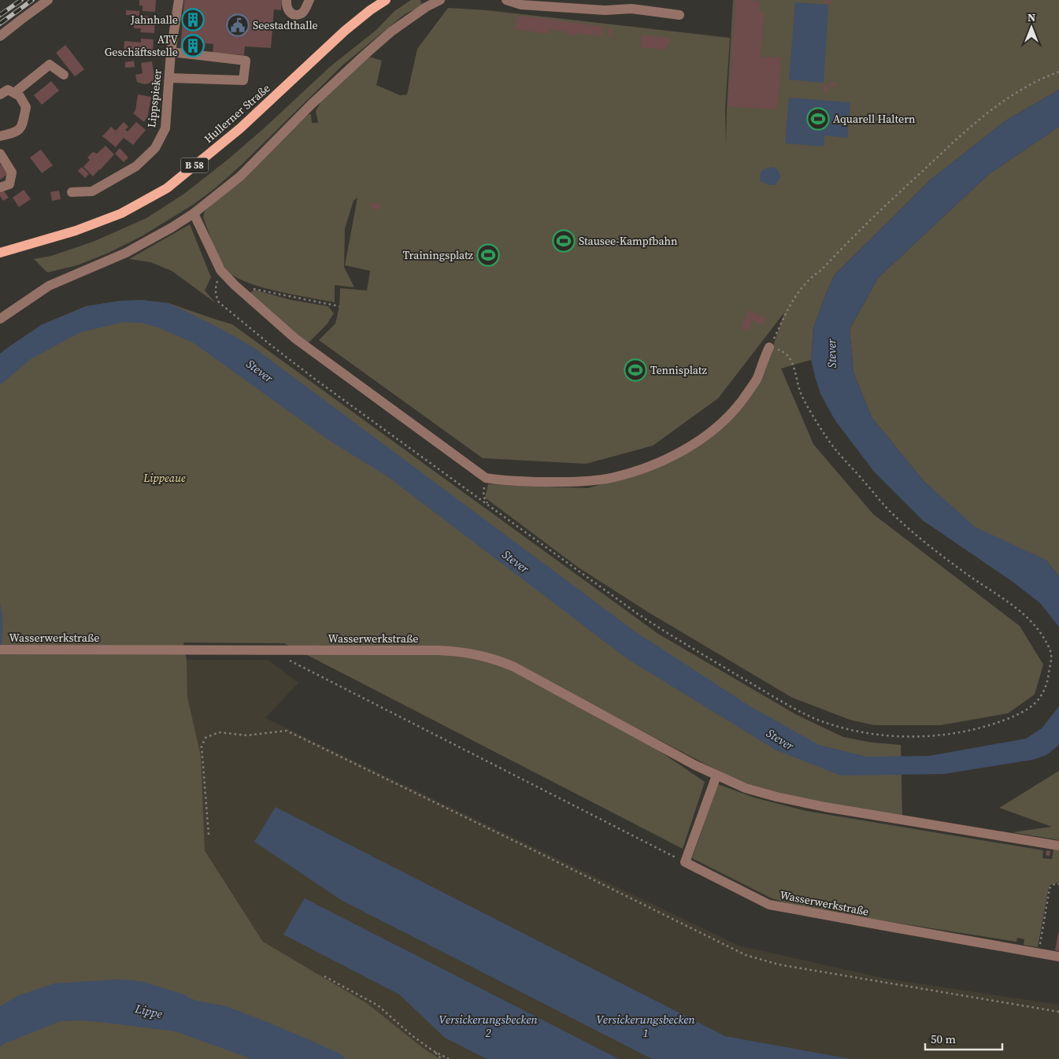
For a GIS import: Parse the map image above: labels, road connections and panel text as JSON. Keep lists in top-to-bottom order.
{
  "streets": {
    "main road": ["Hullerner Straße", "B 58"],
    "street": ["Lippspieker", "Wasserwerkstraße"]
  },
  "water": [
    "Stever",
    "Lippe",
    "Versickerungsbecken 2",
    "Versickerungsbecken 1"
  ],
  "parks": ["Lippeaue"],
  "places": {
    "building": ["Jahnhalle", "ATV Geschäftsstelle"],
    "public building": ["Seestadthalle"],
    "sports": [
      "Aquarell Haltern",
      "Stausee-Kampfbahn",
      "Trainingsplatz",
      "Tennisplatz"
    ]
  },
  "scale_bar": "50 m",
  "north": "top"
}
